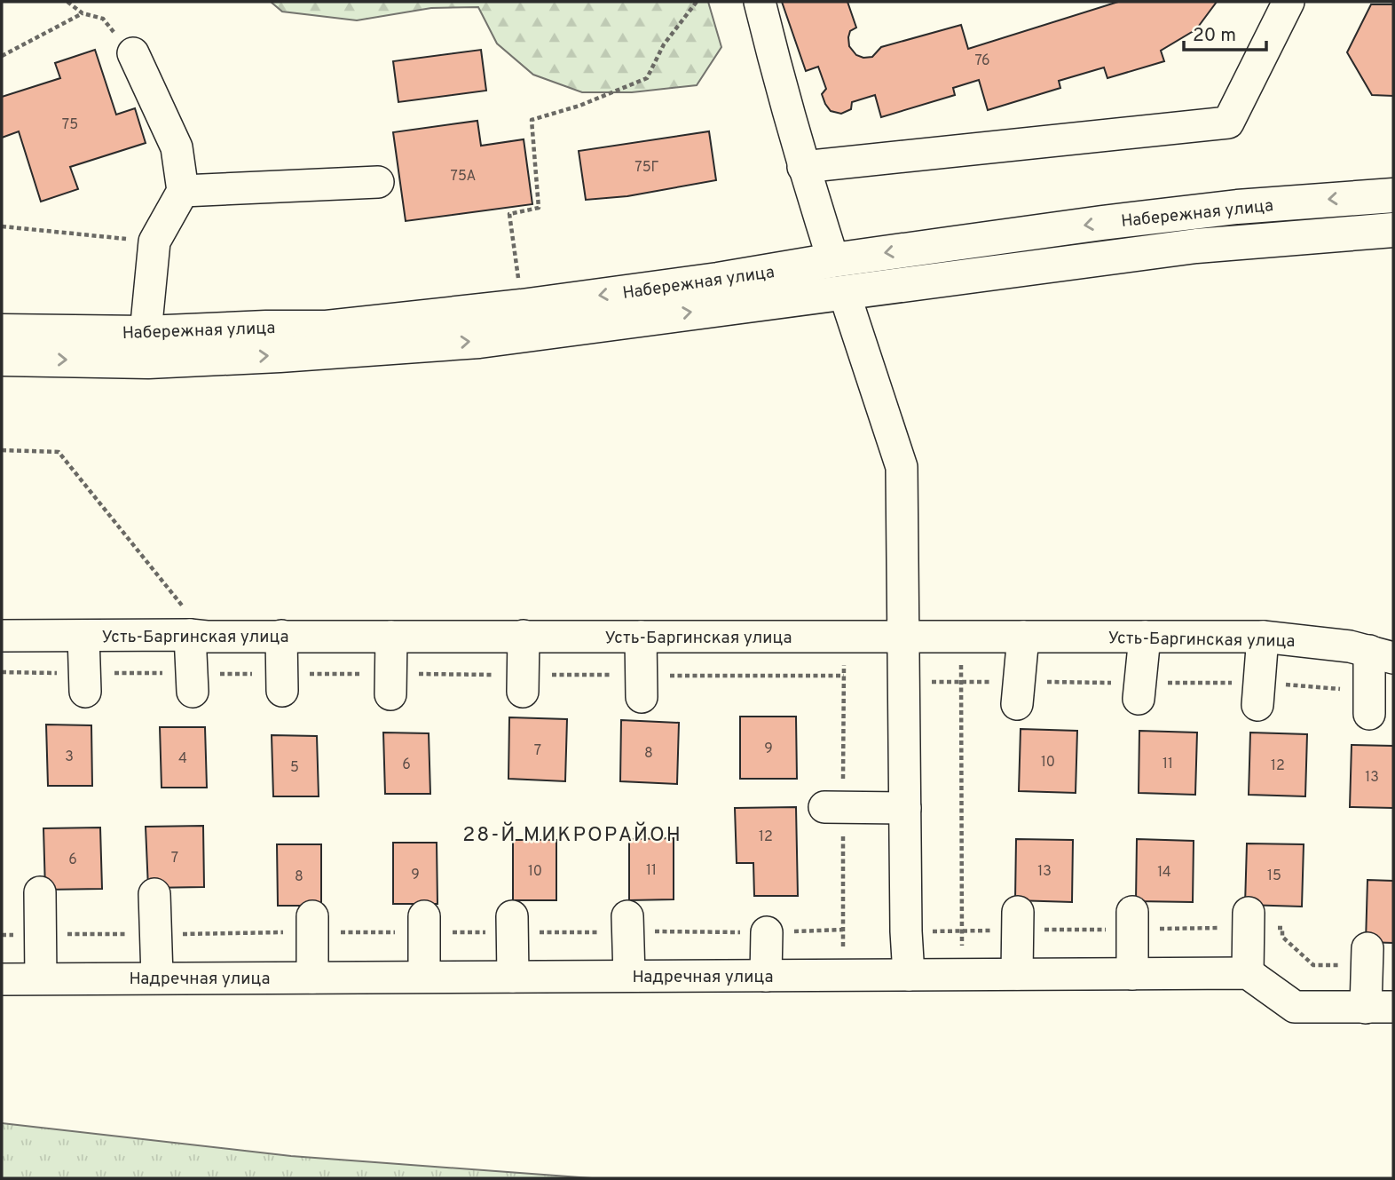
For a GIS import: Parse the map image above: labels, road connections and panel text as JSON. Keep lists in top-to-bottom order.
{
  "streets": {
    "main road": ["Набережная улица"],
    "street": ["Усть-Баргинская улица", "Надречная улица"]
  },
  "districts": ["28-Й МИКРОРАЙОН"],
  "house_numbers": [
    "76",
    "75",
    "75Г",
    "75А",
    "9",
    "7",
    "8",
    "3",
    "4",
    "10",
    "11",
    "6",
    "12",
    "5",
    "13",
    "12",
    "7",
    "6",
    "11",
    "10",
    "13",
    "14",
    "9",
    "15",
    "8"
  ],
  "scale_bar": "20 m"
}
